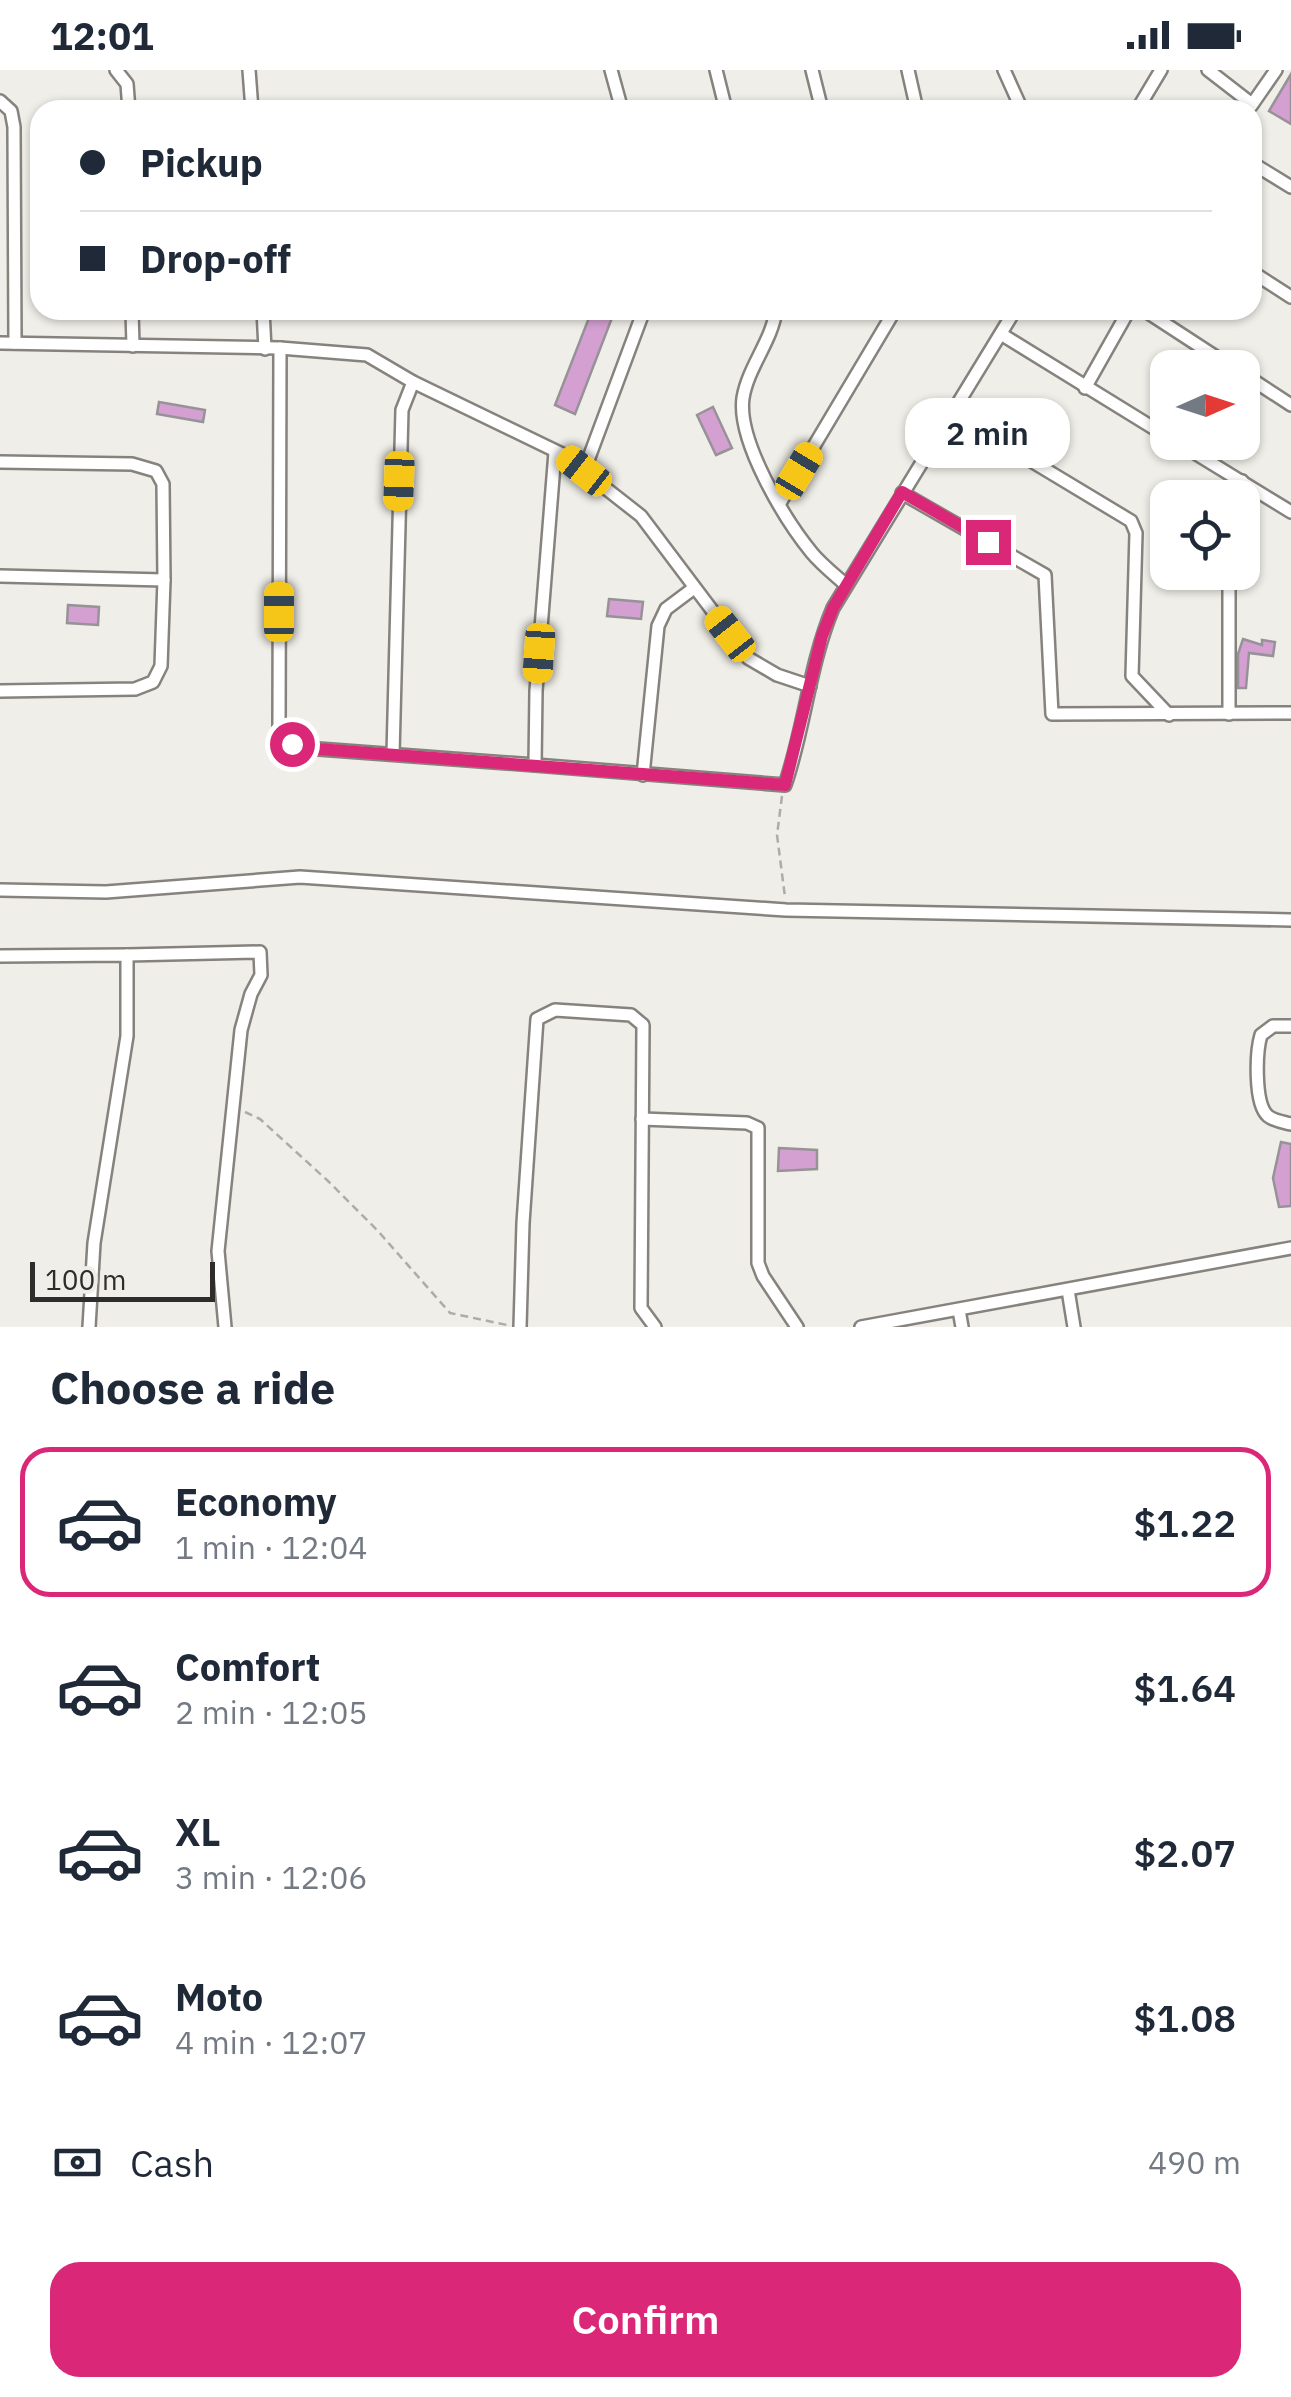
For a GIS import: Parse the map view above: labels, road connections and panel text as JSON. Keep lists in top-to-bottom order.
{
  "scale_bar": "100 m",
  "north": "right",
  "page": {
    "status": "12:01",
    "banner": ["Pickup", "Drop-off"],
    "bubble": "2 min",
    "scale": "100 m",
    "heading": "Choose a ride",
    "list": [
      {
        "name": "Economy",
        "note": "1 min · 12:04",
        "value": "$1.22"
      },
      {
        "name": "Comfort",
        "note": "2 min · 12:05",
        "value": "$1.64"
      },
      {
        "name": "XL",
        "note": "3 min · 12:06",
        "value": "$2.07"
      },
      {
        "name": "Moto",
        "note": "4 min · 12:07",
        "value": "$1.08"
      }
    ],
    "pay": ["Cash", "490 m"],
    "buttons": "Confirm"
  }
}
